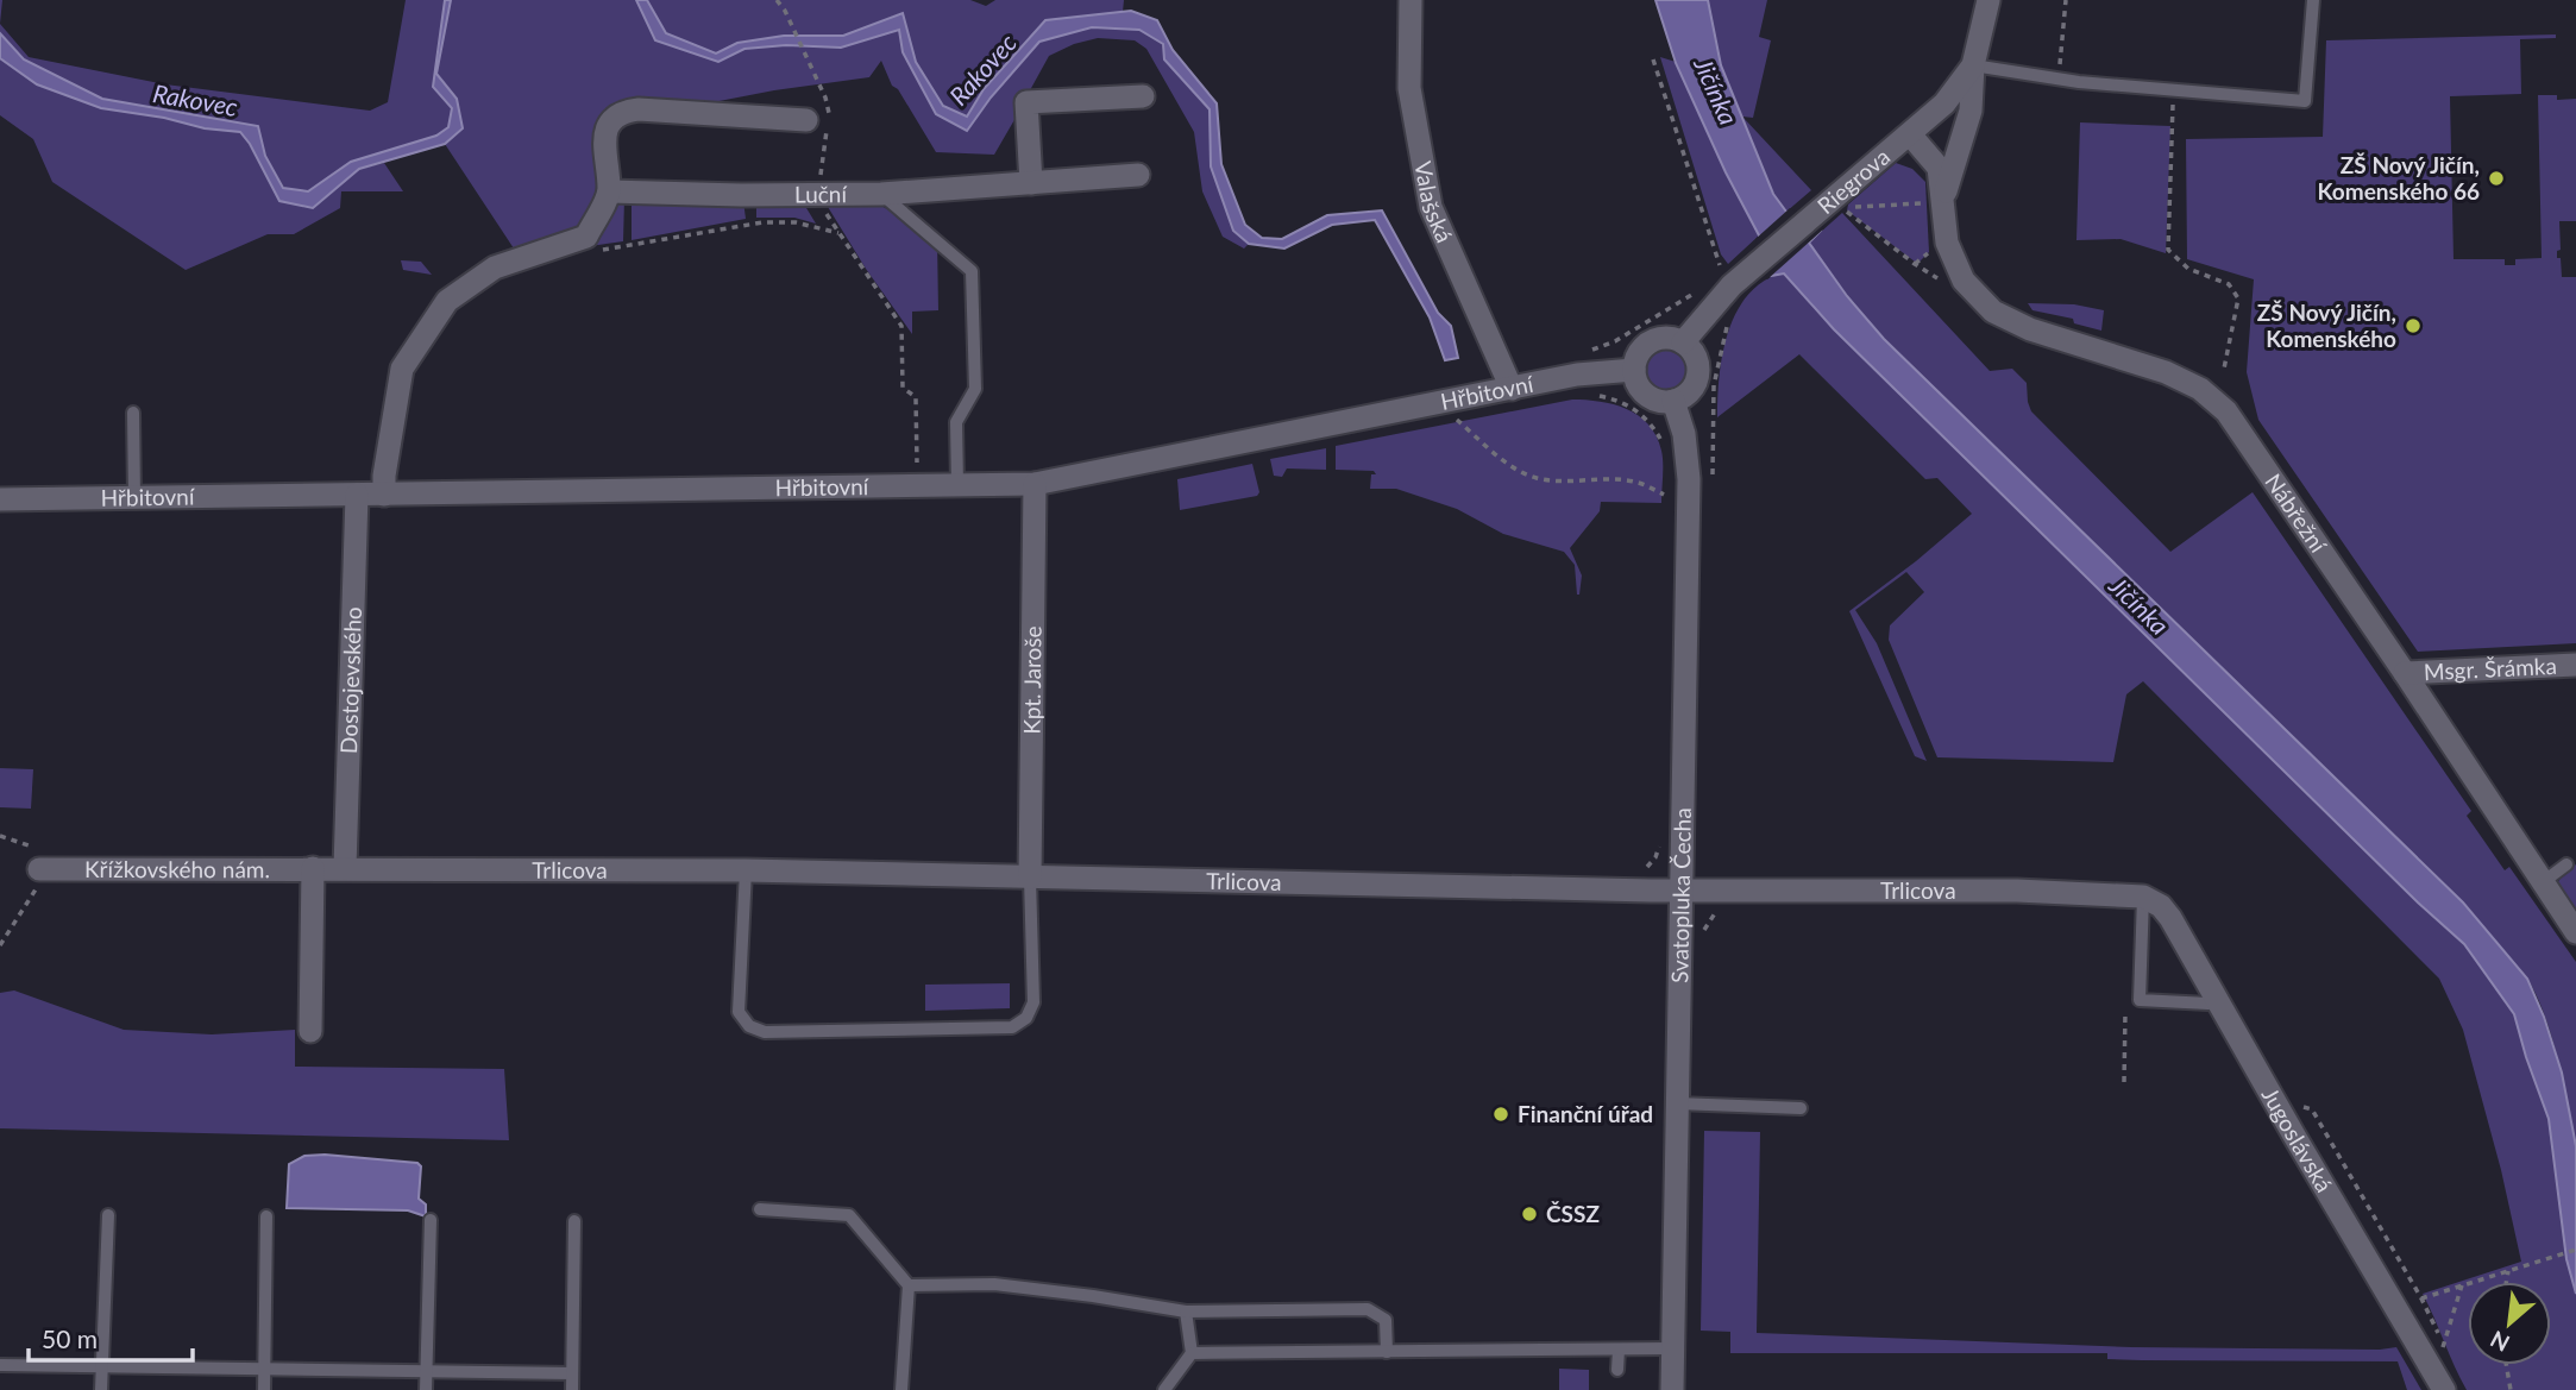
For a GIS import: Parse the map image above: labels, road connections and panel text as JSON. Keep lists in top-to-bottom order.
{
  "streets": {
    "street": [
      "Riegrova",
      "Luční",
      "Valašská",
      "Hřbitovní",
      "Nábřežní",
      "Msgr. Šrámka",
      "Kpt. Jaroše",
      "Dostojevského",
      "Křížkovského nám.",
      "Trlicova",
      "Svatopluka Čecha",
      "Jugoslávská"
    ]
  },
  "crossings": [
    ["Riegrova", "Hřbitovní"],
    ["Riegrova", "Nábřežní"],
    ["Riegrova", "Svatopluka Čecha"],
    ["Valašská", "Hřbitovní"],
    ["Hřbitovní", "Kpt. Jaroše"],
    ["Hřbitovní", "Dostojevského"],
    ["Hřbitovní", "Svatopluka Čecha"],
    ["Nábřežní", "Msgr. Šrámka"],
    ["Kpt. Jaroše", "Trlicova"],
    ["Dostojevského", "Křížkovského nám."],
    ["Dostojevského", "Trlicova"],
    ["Křížkovského nám.", "Trlicova"],
    ["Trlicova", "Svatopluka Čecha"],
    ["Trlicova", "Jugoslávská"]
  ],
  "water": ["Rakovec", "Jičínka"],
  "places": [
    "ZŠ Nový Jičín, Komenského 66",
    "ZŠ Nový Jičín, Komenského",
    "Finanční úřad",
    "ČSSZ"
  ],
  "scale_bar": "50 m",
  "north": "bottom left"
}
